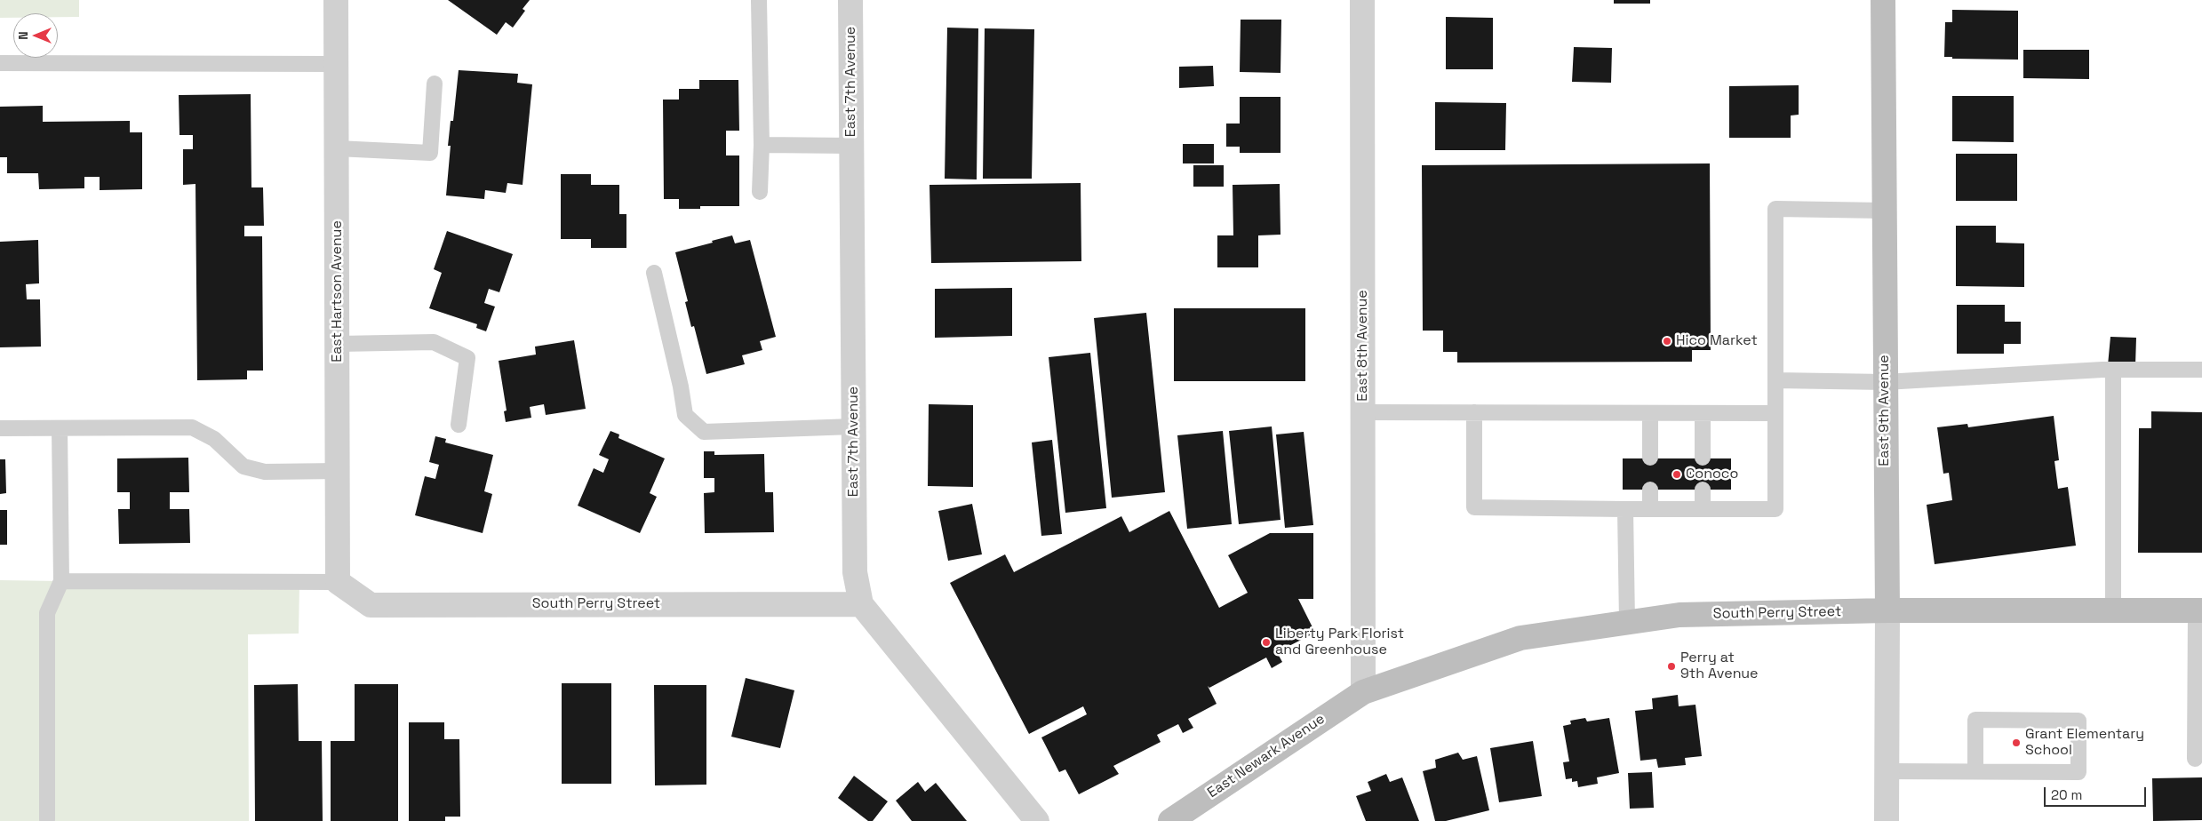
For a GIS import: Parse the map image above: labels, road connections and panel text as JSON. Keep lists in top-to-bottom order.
{
  "streets": {
    "main road": ["East 9th Avenue", "South Perry Street", "East Newark Avenue"],
    "street": ["East 7th Avenue", "East Hartson Avenue", "East 8th Avenue"]
  },
  "crossings": [
    ["East 7th Avenue", "South Perry Street"],
    ["East Hartson Avenue", "South Perry Street"],
    ["East 8th Avenue", "South Perry Street"],
    ["East 8th Avenue", "East Newark Avenue"],
    ["East 9th Avenue", "South Perry Street"],
    ["South Perry Street", "East Newark Avenue"]
  ],
  "places": [
    "Hico Market",
    "Conoco",
    "Liberty Park Florist and Greenhouse",
    "Perry at 9th Avenue",
    "Grant Elementary School"
  ],
  "scale_bar": "20 m",
  "north": "left"
}
